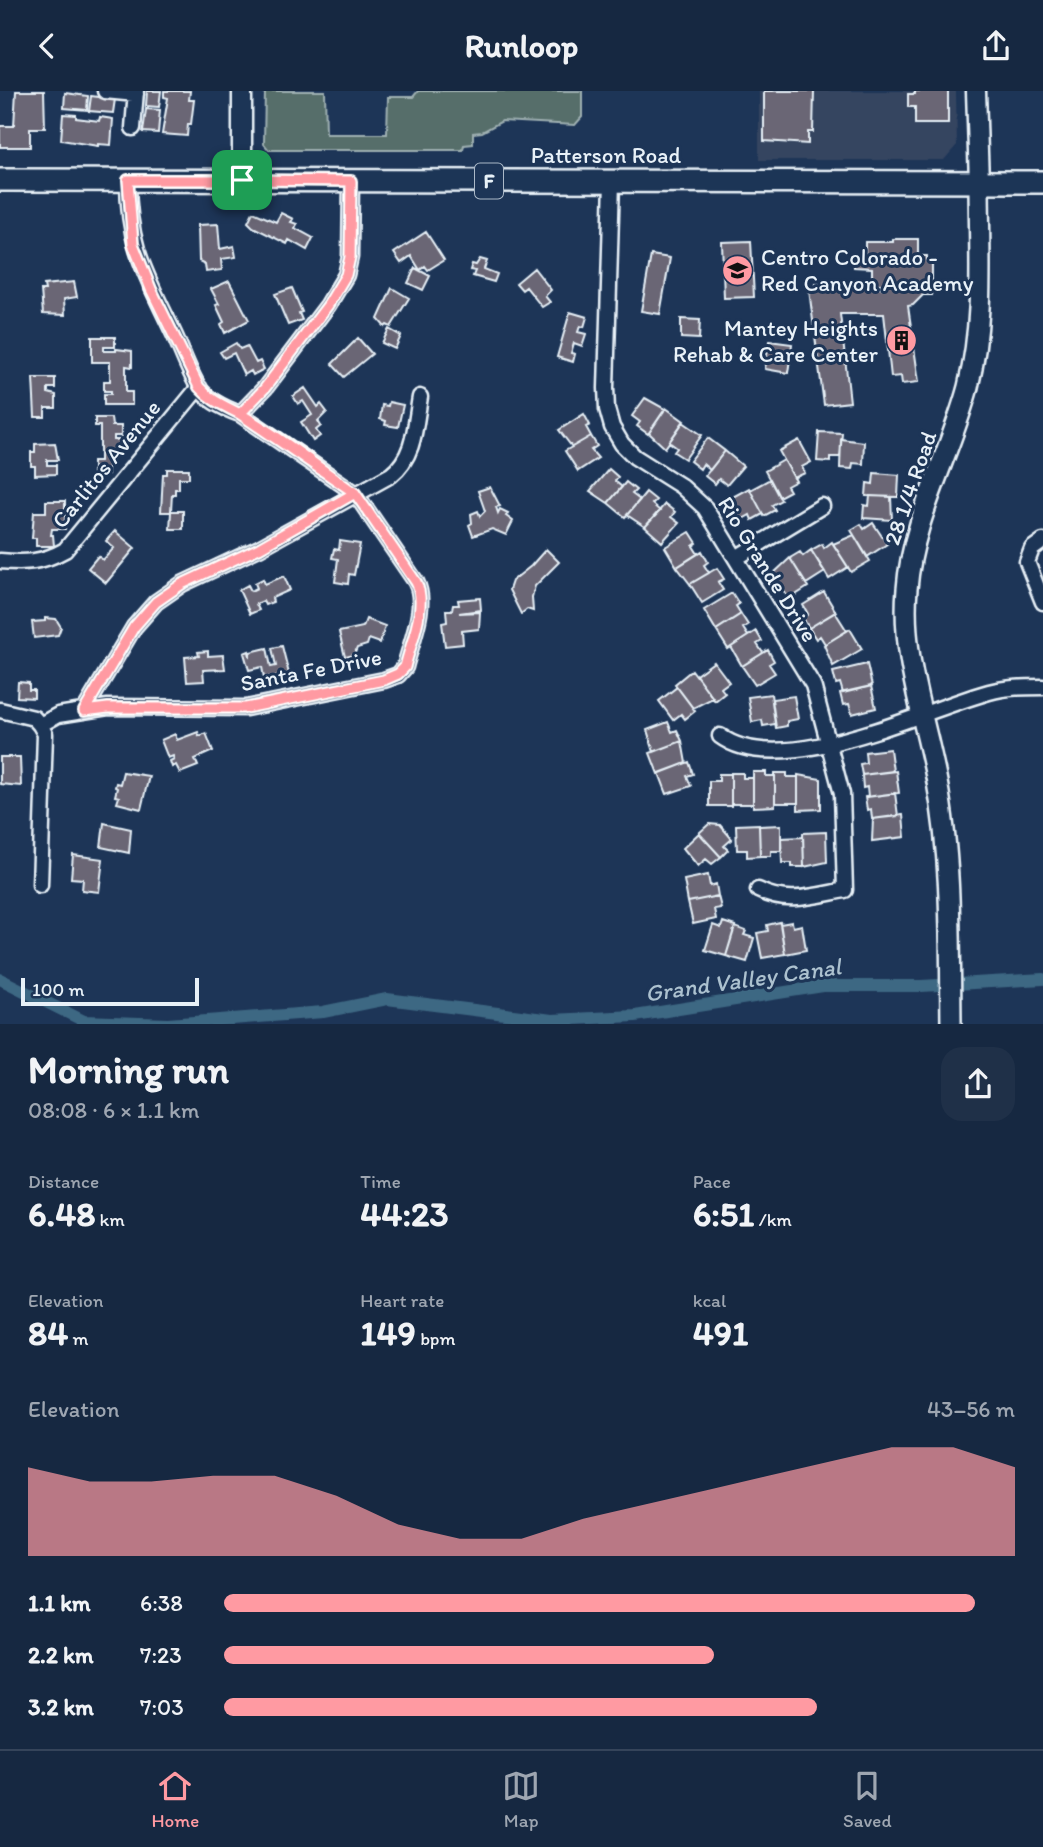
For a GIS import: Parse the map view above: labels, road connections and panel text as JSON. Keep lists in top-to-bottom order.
{
  "streets": {
    "main road": ["Patterson Road", "F", "28 1/4 Road"],
    "street": ["Carlitos Avenue", "Rio Grande Drive", "Santa Fe Drive"]
  },
  "crossings": [
    ["Patterson Road", "28 1/4 Road"],
    ["Patterson Road", "Rio Grande Drive"],
    ["Patterson Road", "Santa Fe Drive"],
    ["Carlitos Avenue", "Santa Fe Drive"]
  ],
  "water": ["Grand Valley Canal"],
  "places": {
    "school or university": ["Centro Colorado - Red Canyon Academy"],
    "building": ["Mantey Heights Rehab & Care Center"]
  },
  "scale_bar": "100 m",
  "page": {
    "header": "Runloop",
    "scale": "100 m",
    "heading": ["Morning run", "08:08 · 6 × 1.1 km"],
    "stats": [
      ["Distance", "6.48 km"],
      ["Time", "44:23"],
      ["Pace", "6:51 /km"],
      ["Elevation", "84 m"],
      ["Heart rate", "149 bpm"],
      ["kcal", "491"]
    ],
    "chart": ["Elevation", "43–56 m"],
    "list": [
      {
        "name": "1.1 km",
        "note": "6:38"
      },
      {
        "name": "2.2 km",
        "note": "7:23"
      },
      {
        "name": "3.2 km",
        "note": "7:03"
      }
    ],
    "tabs": ["Home", "Map", "Saved"]
  }
}
